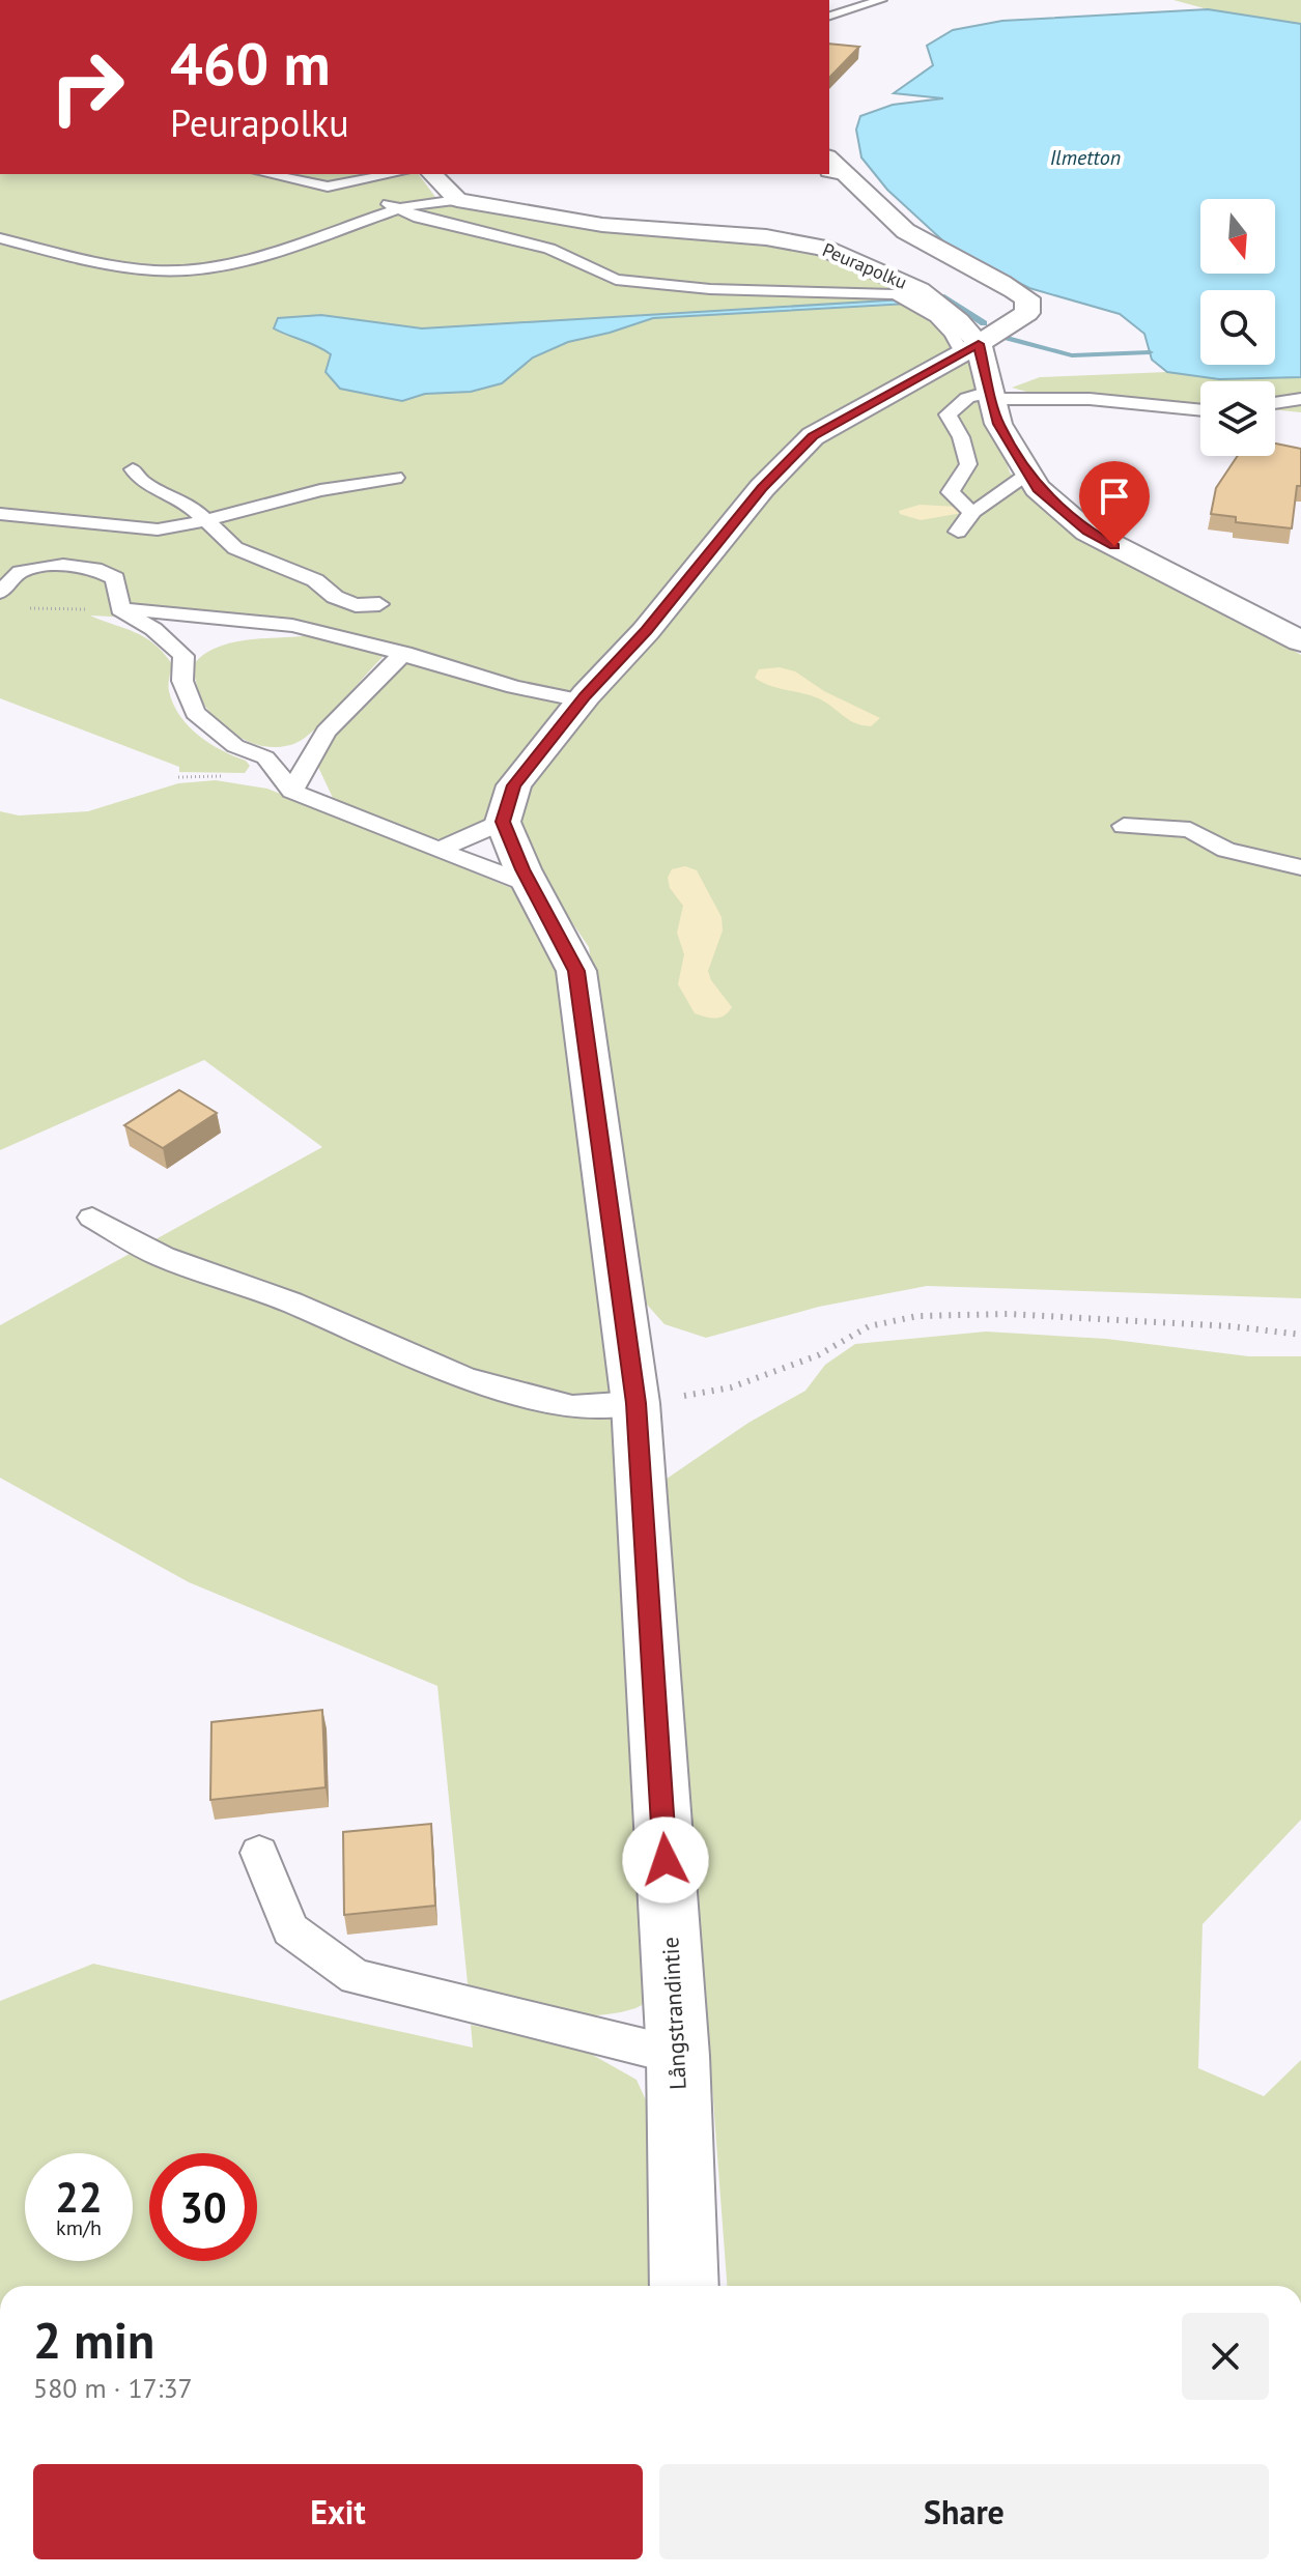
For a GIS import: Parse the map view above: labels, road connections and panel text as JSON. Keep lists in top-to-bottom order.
{
  "streets": {
    "street": ["Peurapolku", "Långstrandintie"]
  },
  "water": ["Ilmetton"],
  "north": "bottom",
  "page": {
    "turn": ["460 m", "Peurapolku"],
    "speed": "22 km/h",
    "limit": "30",
    "heading": ["2 min", "580 m · 17:37"],
    "buttons": ["Exit", "Share"]
  }
}
